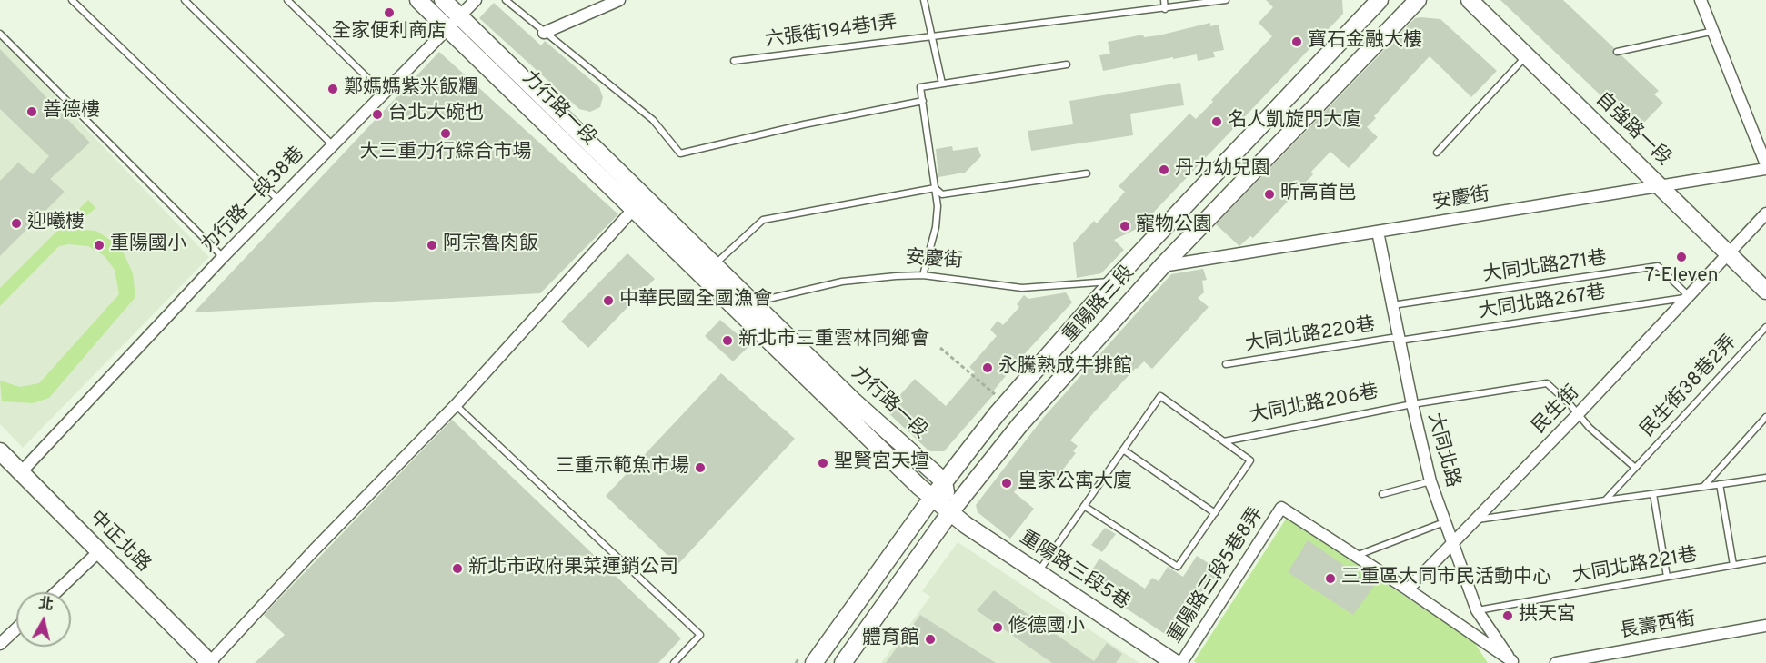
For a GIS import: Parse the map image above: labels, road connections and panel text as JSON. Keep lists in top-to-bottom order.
{
  "streets": {
    "street": [
      "力行路一段",
      "自強路一段",
      "安慶街",
      "力行路一段38巷",
      "重陽路三段",
      "民生街",
      "大同北路",
      "中正北路",
      "重陽路三段5巷",
      "重陽路三段5巷8弄",
      "長壽西街"
    ],
    "lane": [
      "六張街194巷1弄",
      "大同北路271巷",
      "大同北路267巷",
      "大同北路220巷",
      "民生街38巷2弄",
      "大同北路206巷",
      "大同北路221巷"
    ]
  },
  "crossings": [
    ["力行路一段", "安慶街"],
    ["力行路一段", "力行路一段38巷"],
    ["力行路一段", "重陽路三段"],
    ["力行路一段", "重陽路三段5巷"],
    ["自強路一段", "安慶街"],
    ["自強路一段", "民生街"],
    ["安慶街", "重陽路三段"],
    ["安慶街", "大同北路"],
    ["力行路一段38巷", "中正北路"],
    ["大同北路271巷", "大同北路267巷"],
    ["大同北路271巷", "民生街"],
    ["大同北路271巷", "大同北路"],
    ["大同北路267巷", "大同北路220巷"],
    ["大同北路267巷", "民生街"],
    ["大同北路267巷", "大同北路"],
    ["重陽路三段", "重陽路三段5巷"],
    ["大同北路220巷", "大同北路"],
    ["大同北路206巷", "民生街"],
    ["大同北路206巷", "大同北路"],
    ["大同北路206巷", "重陽路三段5巷8弄"],
    ["民生街", "大同北路"],
    ["大同北路", "大同北路221巷"]
  ],
  "places": [
    "全家便利商店",
    "寶石金融大樓",
    "鄭媽媽紫米飯糰",
    "善德樓",
    "台北大碗也",
    "名人凱旋門大廈",
    "大三重力行綜合市場",
    "丹力幼兒園",
    "昕高首邑",
    "迎曦樓",
    "寵物公園",
    "重陽國小",
    "阿宗魯肉飯",
    "7-Eleven",
    "中華民國全國漁會",
    "新北市三重雲林同鄉會",
    "永騰熟成牛排館",
    "聖賢宮天壇",
    "三重示範魚市場",
    "皇家公寓大廈",
    "新北市政府果菜運銷公司",
    "三重區大同市民活動中心",
    "拱天宮",
    "修德國小",
    "體育館"
  ],
  "north": "top"
}
